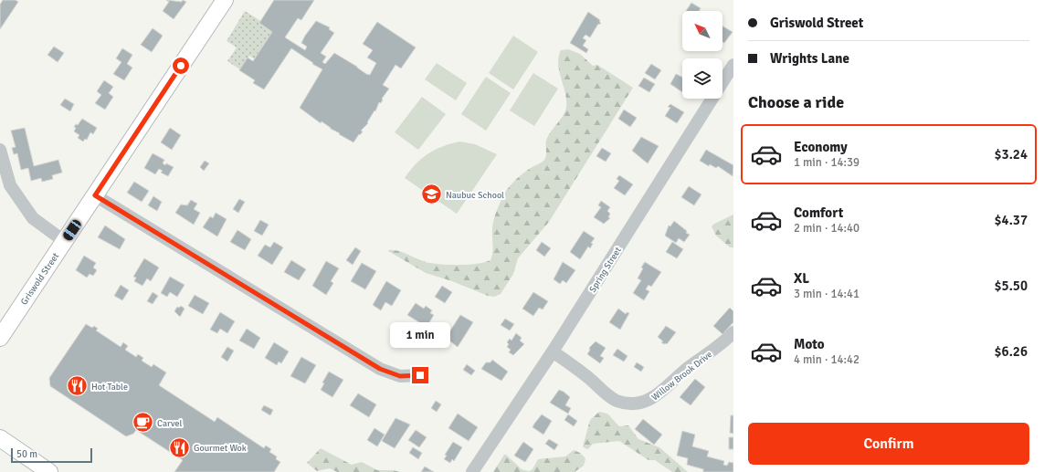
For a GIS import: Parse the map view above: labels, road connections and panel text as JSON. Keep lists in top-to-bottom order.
{
  "streets": {
    "main road": ["Griswold Street"],
    "street": ["Spring Street", "Willow Brook Drive"]
  },
  "crossings": [
    ["Spring Street", "Willow Brook Drive"]
  ],
  "places": {
    "school or university": ["Naubuc School"],
    "restaurant": ["Hot Table", "Gourmet Wok"],
    "cafe": ["Carvel"]
  },
  "scale_bar": "50 m",
  "north": "top left",
  "page": {
    "banner": ["Griswold Street", "Wrights Lane"],
    "heading": "Choose a ride",
    "list": [
      {
        "name": "Economy",
        "note": "1 min · 14:39",
        "value": "$3.24"
      },
      {
        "name": "Comfort",
        "note": "2 min · 14:40",
        "value": "$4.37"
      },
      {
        "name": "XL",
        "note": "3 min · 14:41",
        "value": "$5.50"
      },
      {
        "name": "Moto",
        "note": "4 min · 14:42",
        "value": "$6.26"
      }
    ],
    "bubble": "1 min",
    "buttons": "Confirm",
    "scale": "50 m"
  }
}
